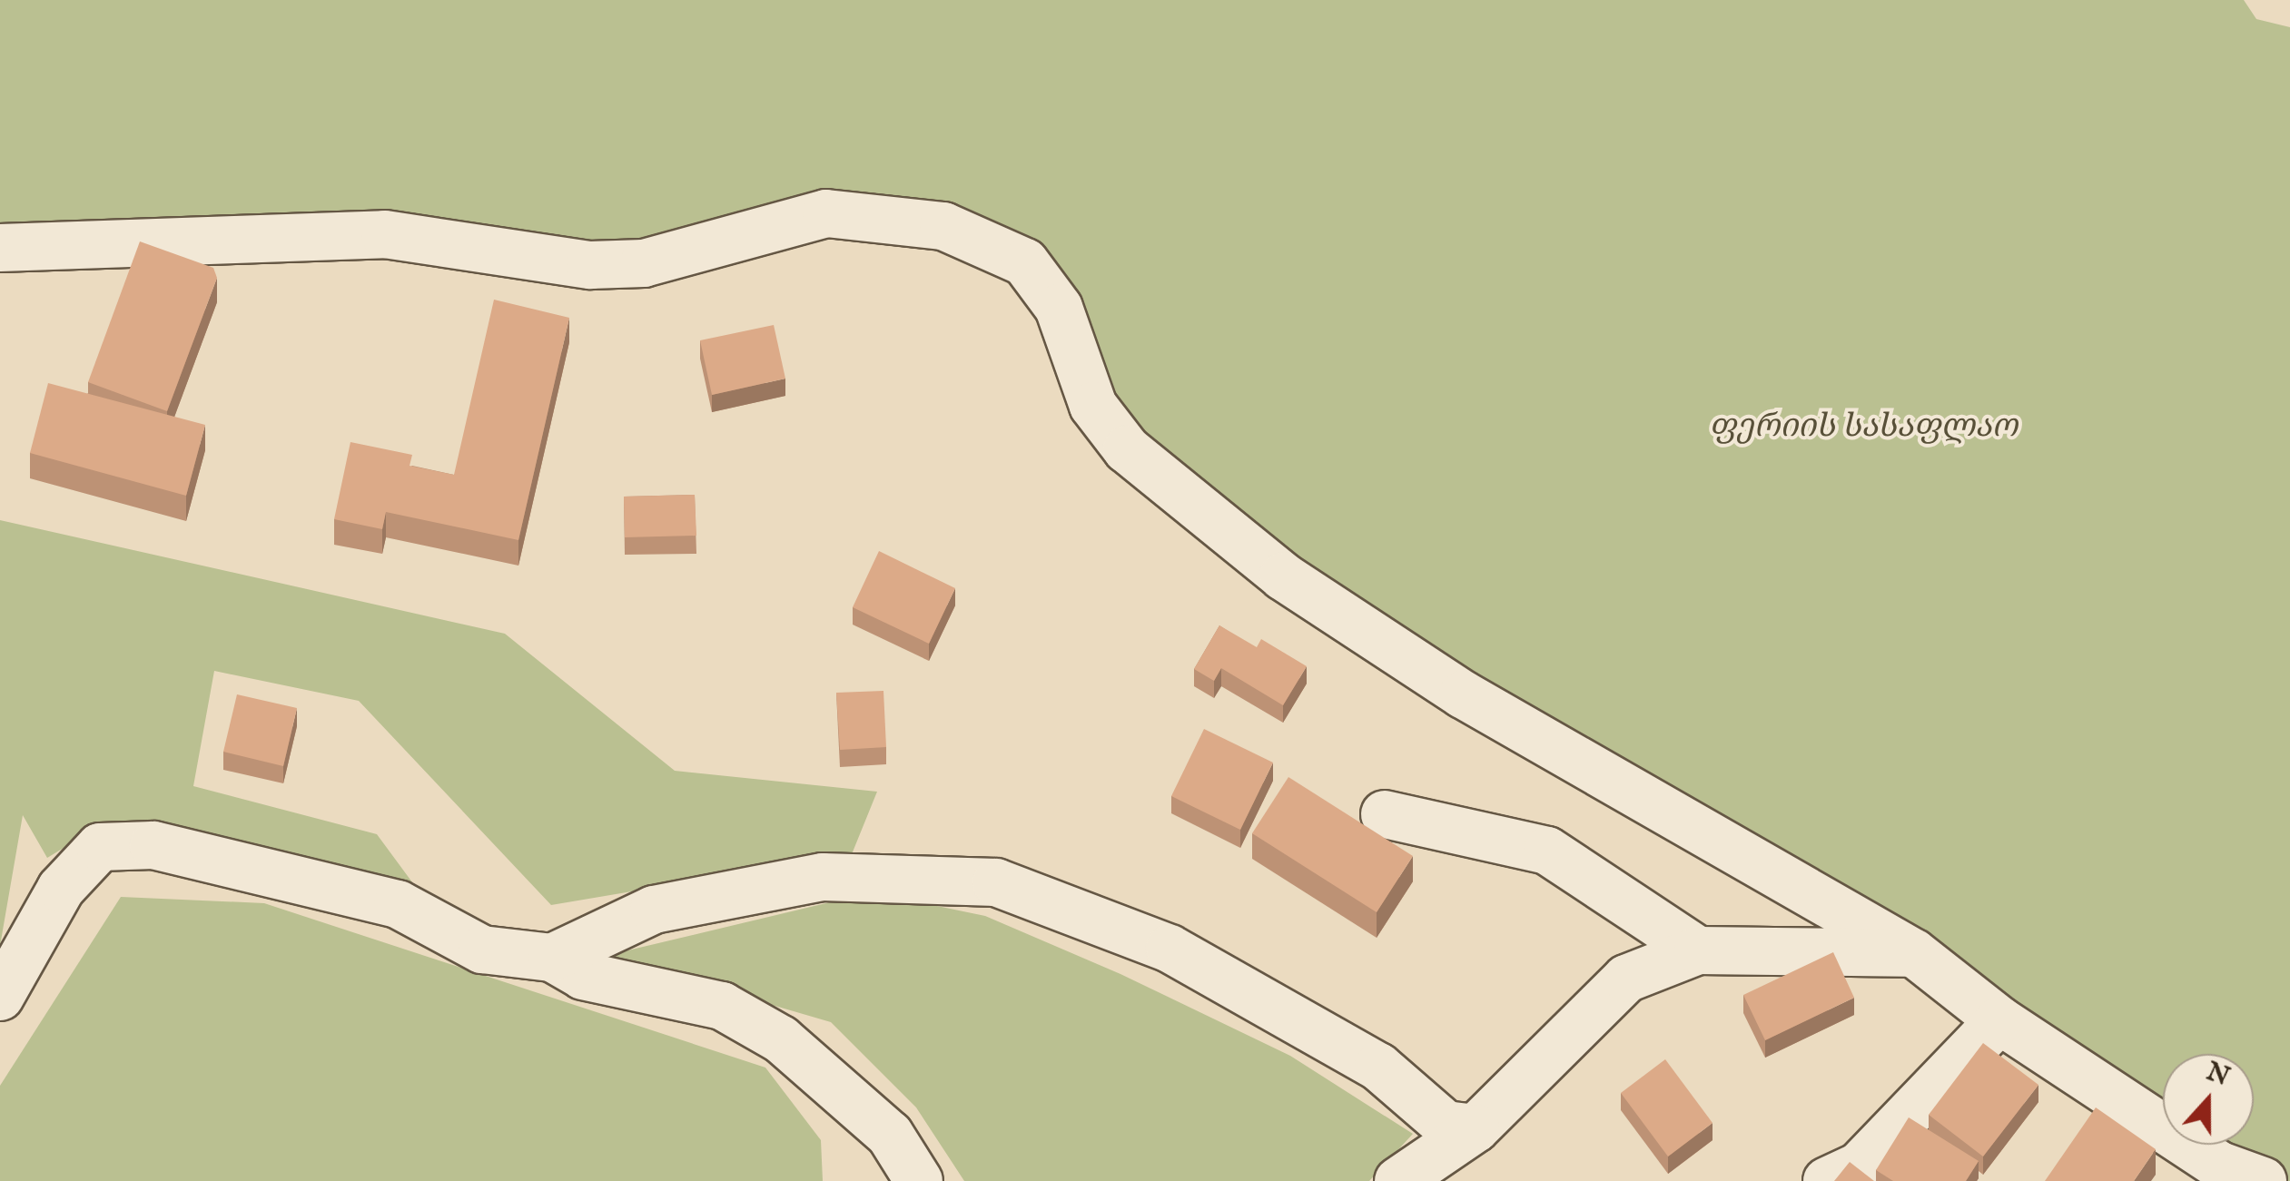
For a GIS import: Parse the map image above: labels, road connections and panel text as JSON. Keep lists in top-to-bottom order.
{
  "parks": ["ფერიის სასაფლაო"],
  "north": "top"
}
